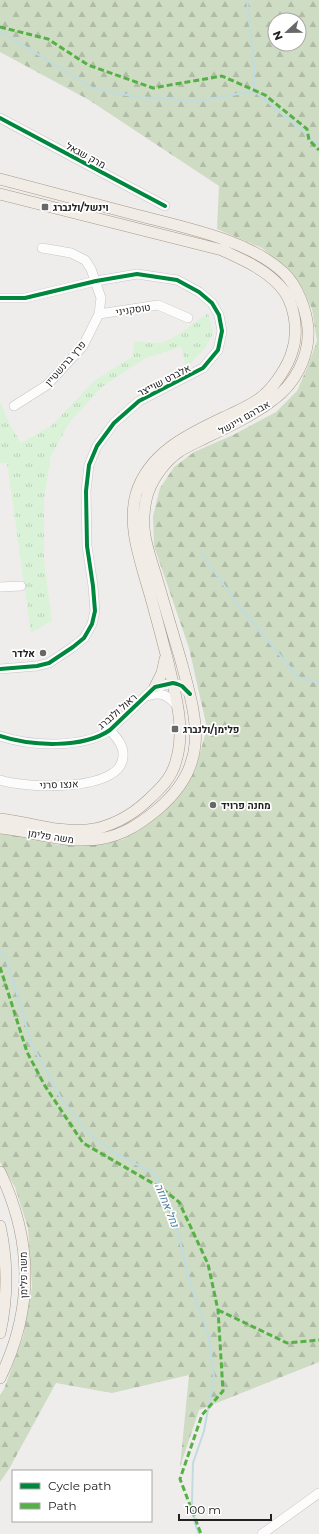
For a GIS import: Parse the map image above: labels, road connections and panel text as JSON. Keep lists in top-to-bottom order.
{
  "streets": {
    "main road": ["אברהם ויינשל", "משה פלימן"],
    "street": [
      "מרק שגאל",
      "טוסקניני",
      "פרץ ברנשטיין",
      "אלברט שוייצר",
      "ראול ולנברג",
      "אנצו סרני"
    ]
  },
  "crossings": [
    ["טוסקניני", "פרץ ברנשטיין"],
    ["פרץ ברנשטיין", "אלברט שוייצר"],
    ["אברהם ויינשל", "משה פלימן"],
    ["ראול ולנברג", "אנצו סרני"],
    ["ראול ולנברג", "משה פלימן"]
  ],
  "water": ["נחל אחוזה"],
  "places": {
    "transit": ["וינשל/ולנברג", "פלימן/ולנברג"],
    "other": ["אלדר", "מחנה פרויד"]
  },
  "legend": ["Cycle path", "Path"],
  "scale_bar": "100 m",
  "north": "left"
}
